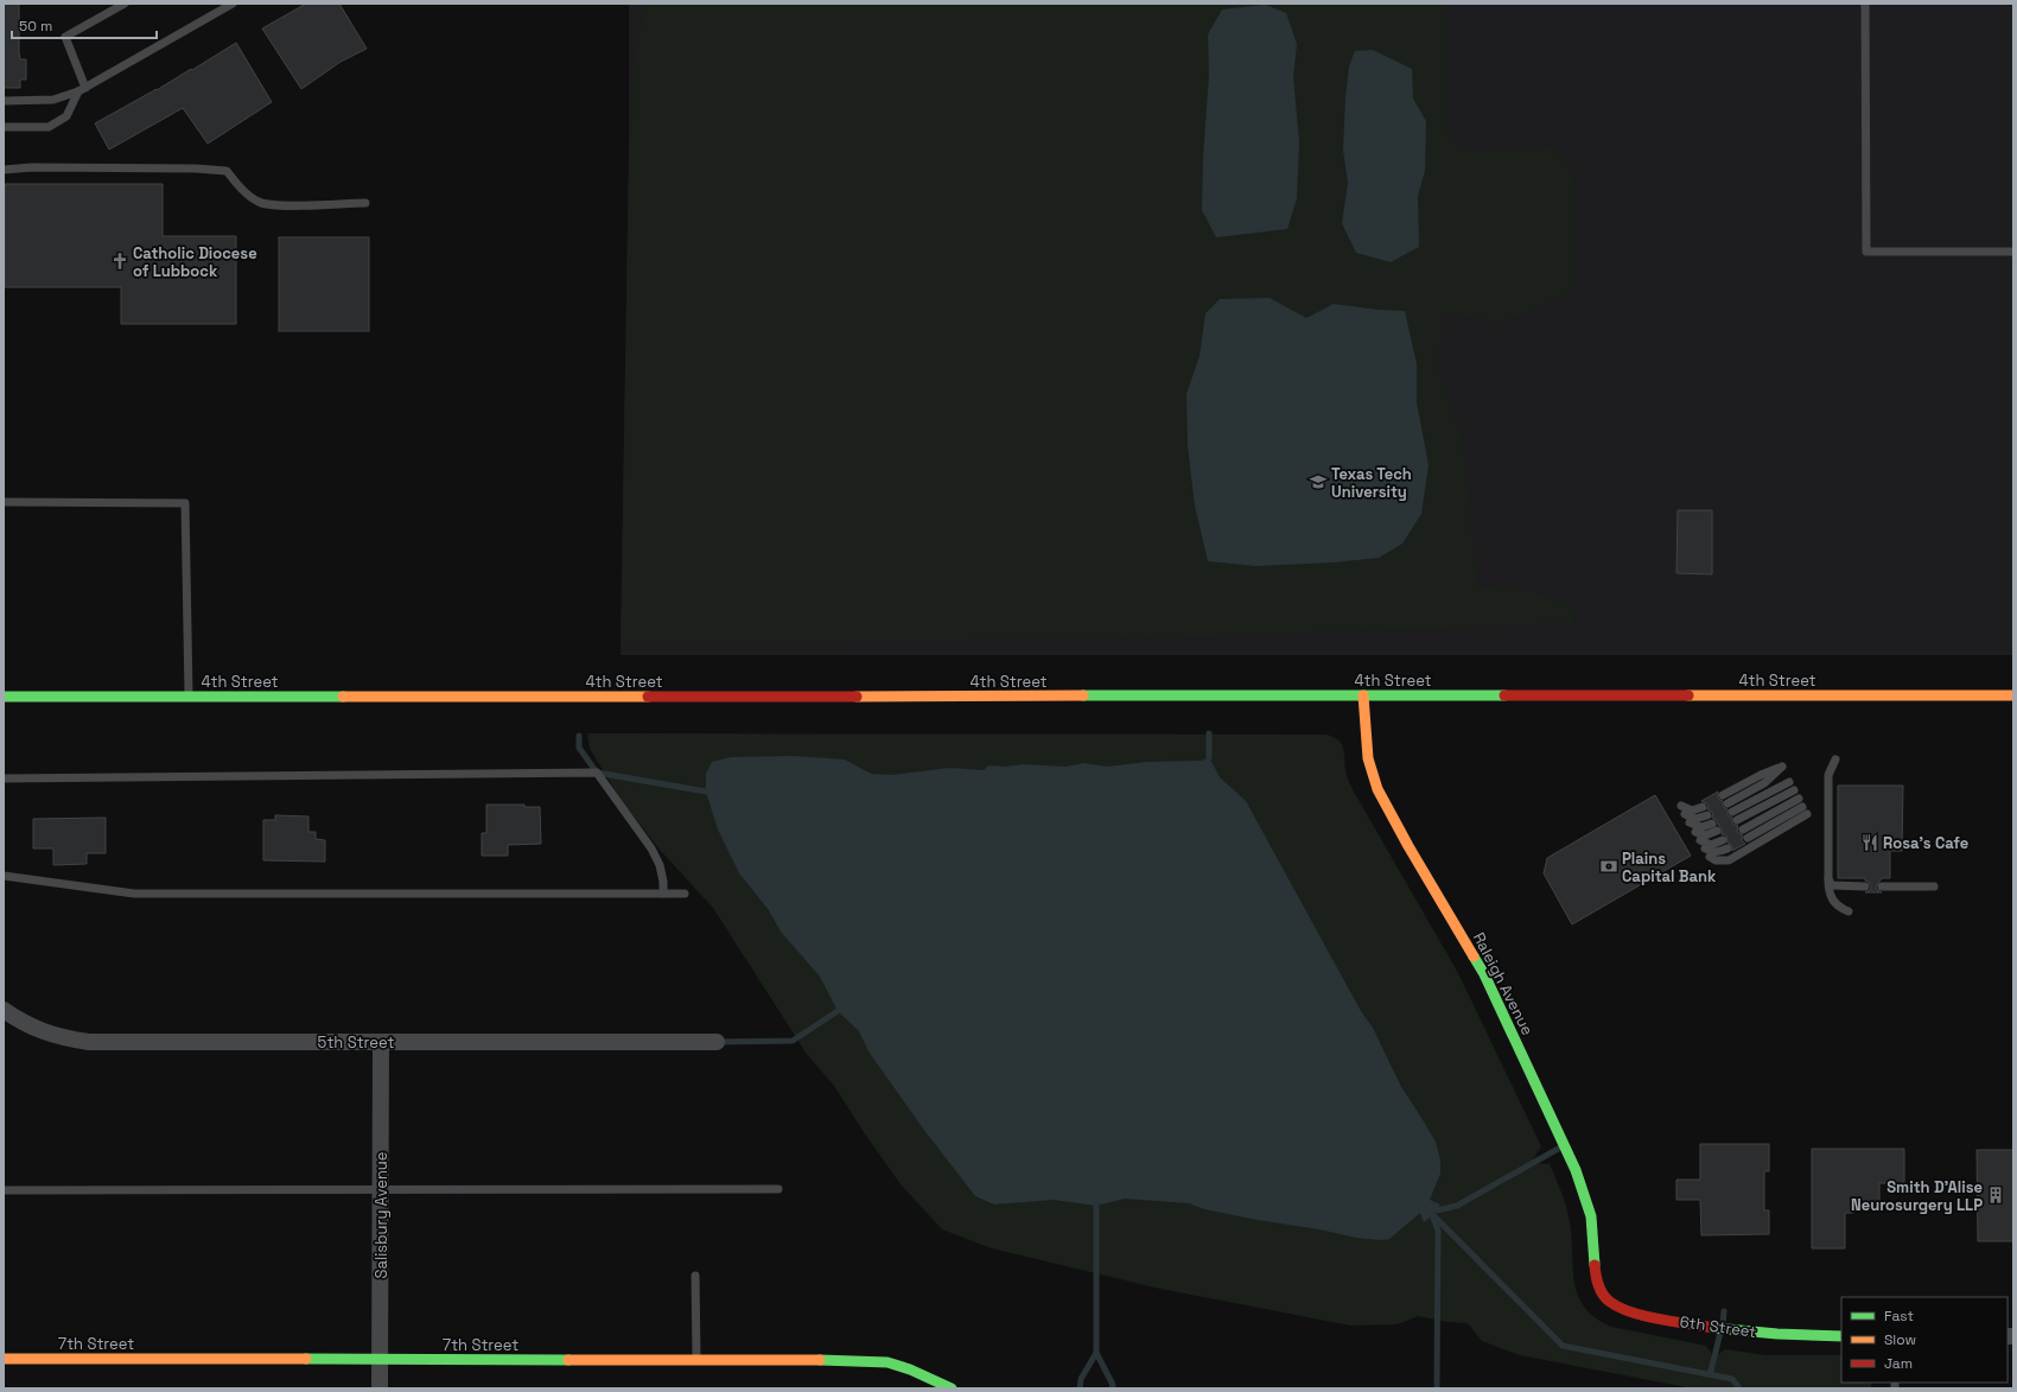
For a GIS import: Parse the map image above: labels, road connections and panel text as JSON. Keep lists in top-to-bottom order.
{
  "streets": {
    "main road": [
      "4th Street",
      "Raleigh Avenue",
      "6th Street",
      "7th Street"
    ],
    "street": ["5th Street", "Salisbury Avenue"]
  },
  "crossings": [
    ["4th Street", "Raleigh Avenue"],
    ["Raleigh Avenue", "6th Street"],
    ["5th Street", "Salisbury Avenue"],
    ["Salisbury Avenue", "7th Street"]
  ],
  "places": {
    "church": ["Catholic Diocese of Lubbock"],
    "school or university": ["Texas Tech University"],
    "restaurant": ["Rosa's Cafe"],
    "bank": ["Plains Capital Bank"],
    "building": ["Smith D'Alise Neurosurgery LLP"]
  },
  "legend": ["Fast", "Slow", "Jam"],
  "scale_bar": "50 m"
}
